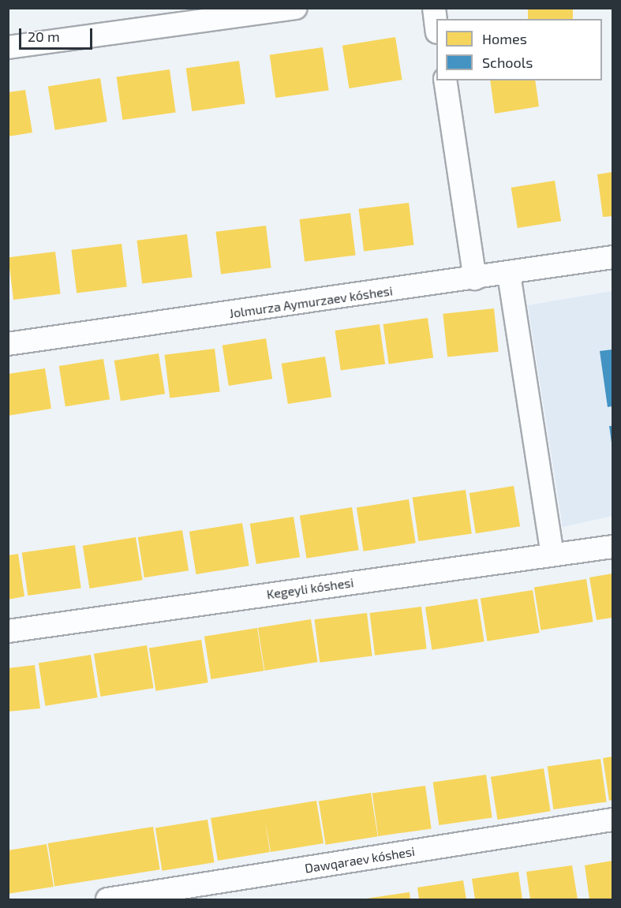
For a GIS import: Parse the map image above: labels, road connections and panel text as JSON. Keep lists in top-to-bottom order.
{
  "streets": {
    "street": ["Jolmurza Aymurzaev kóshesi", "Kegeyli kóshesi", "Dawqaraev kóshesi"]
  },
  "legend": ["Homes", "Schools"],
  "scale_bar": "20 m"
}
